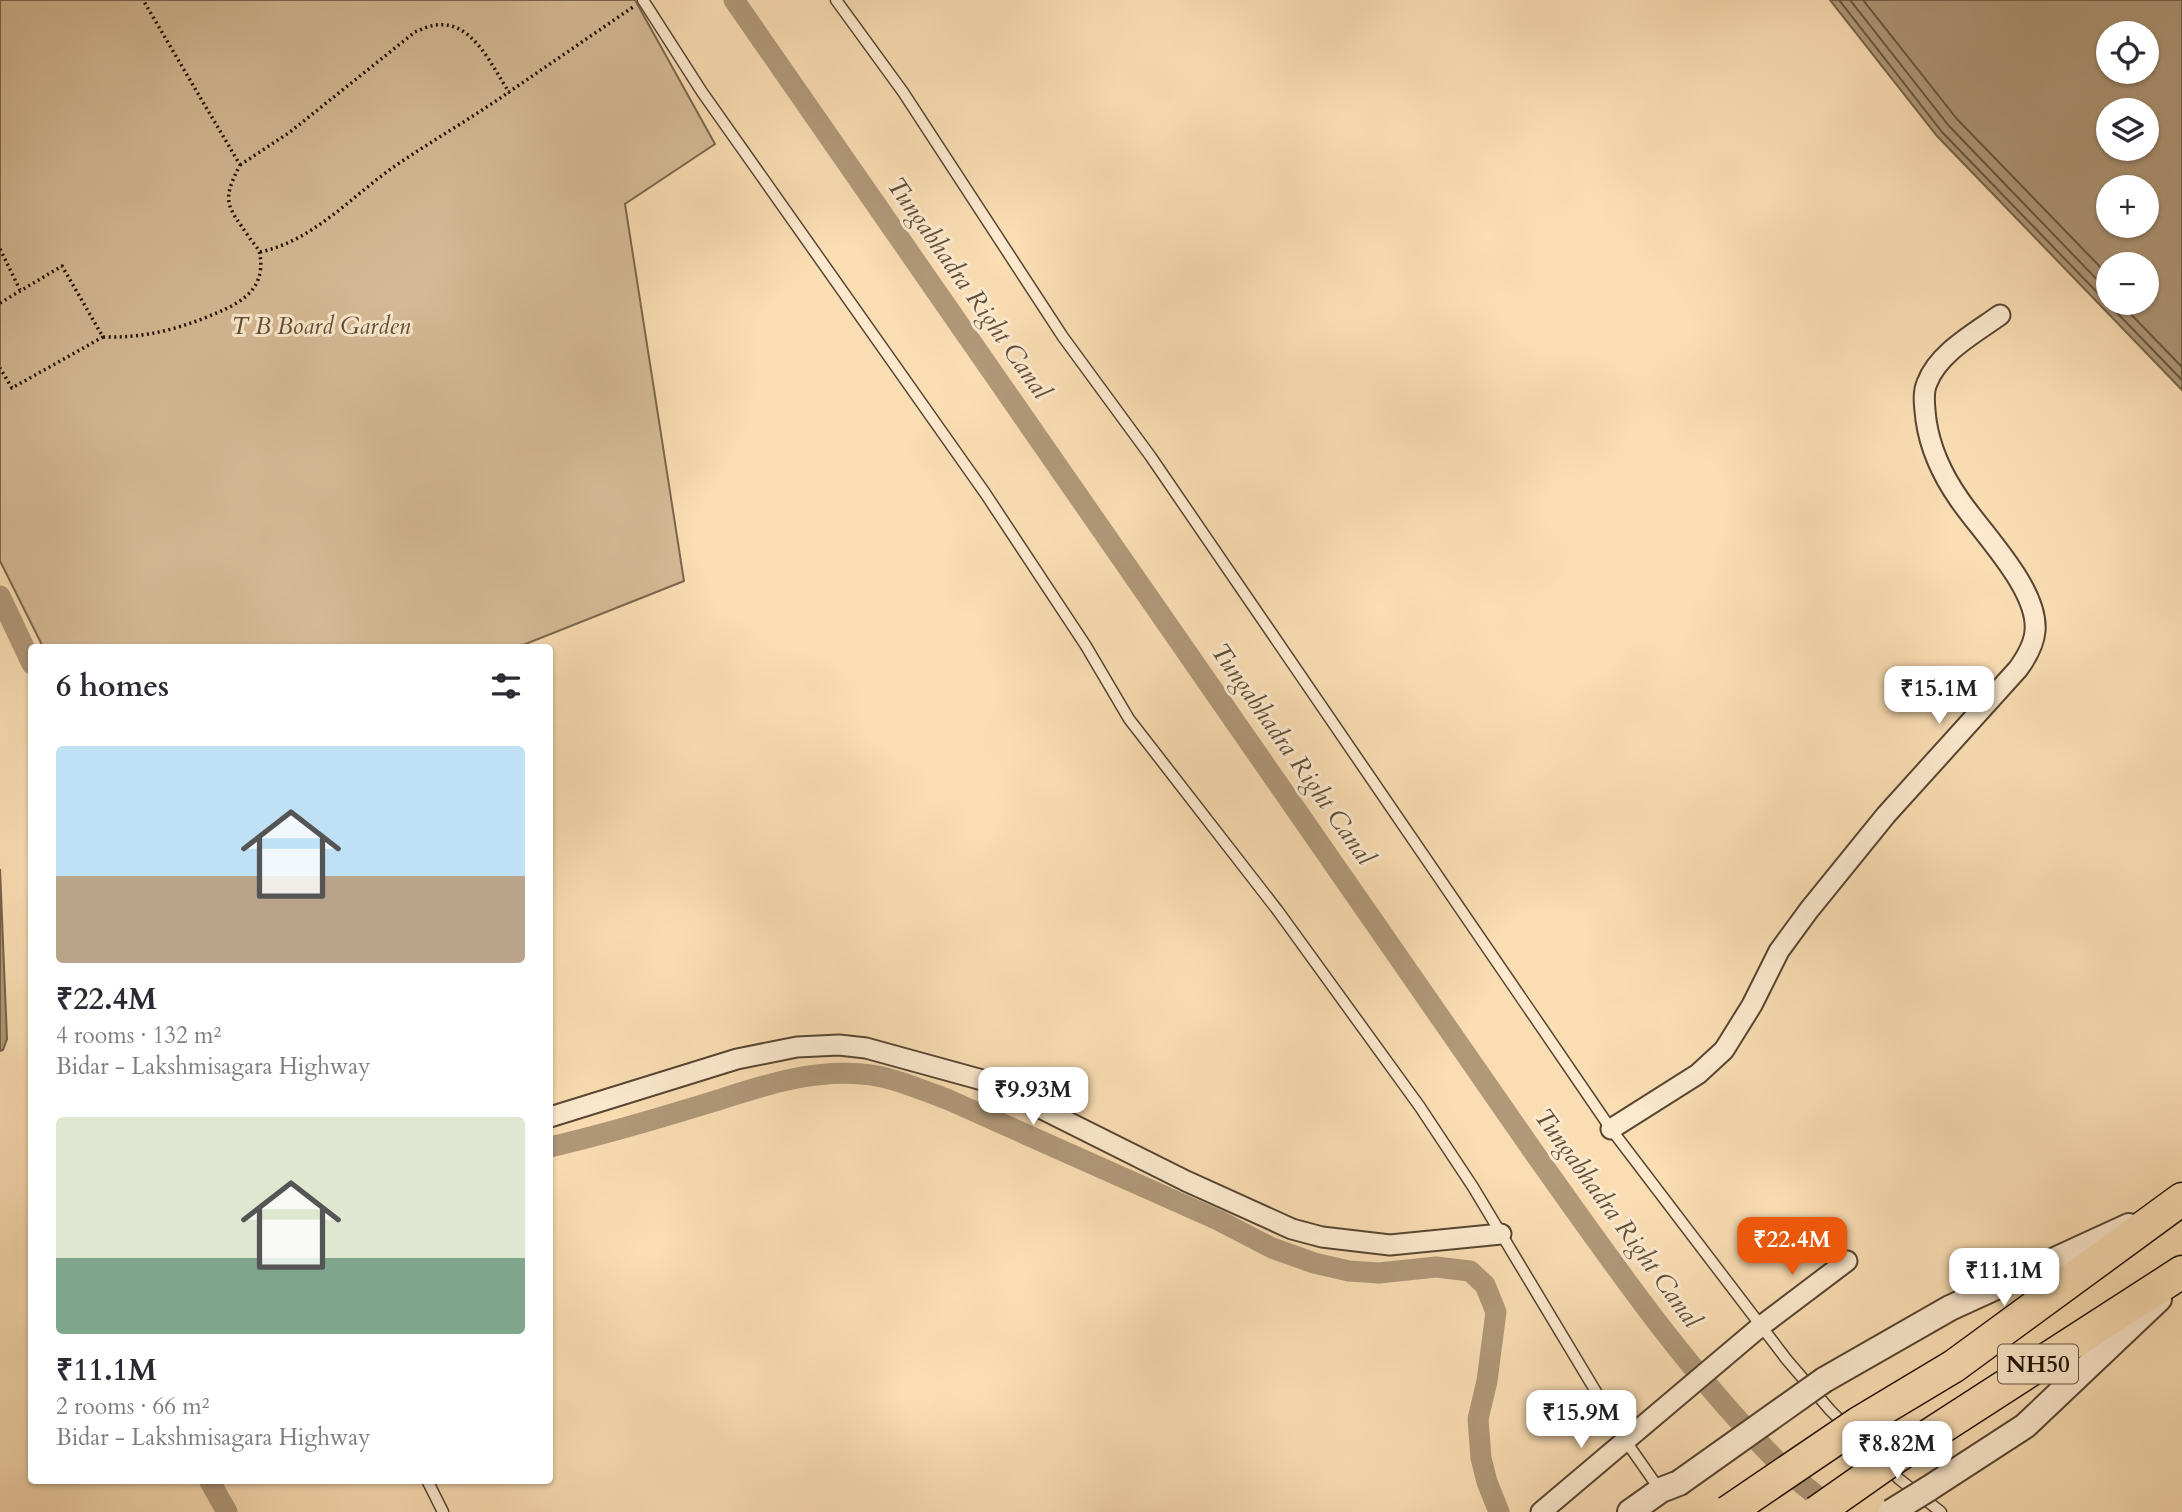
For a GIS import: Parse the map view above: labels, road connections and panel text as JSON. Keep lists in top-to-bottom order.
{
  "streets": {
    "highway": ["NH50"]
  },
  "water": ["Tungabhadra Right Canal"],
  "parks": ["T B Board Garden"],
  "page": {
    "map_buttons": ["+", "−"],
    "heading": "6 homes",
    "price": [
      "₹15.1M",
      "₹9.93M",
      "₹22.4M",
      "₹11.1M",
      "₹15.9M",
      "₹8.82M"
    ],
    "list": [
      {
        "name": "₹22.4M",
        "note": "4 rooms · 132 m² · Bidar - Lakshmisagara Highway"
      },
      {
        "name": "₹11.1M",
        "note": "2 rooms · 66 m² · Bidar - Lakshmisagara Highway"
      }
    ]
  }
}
